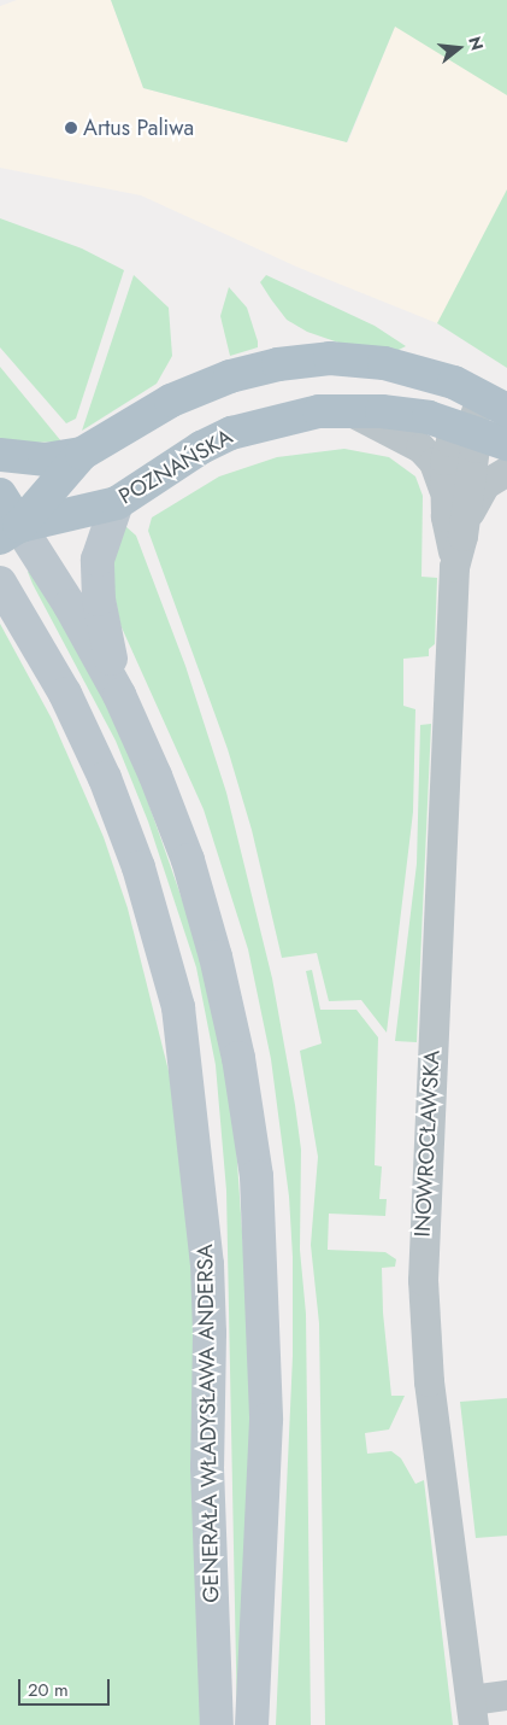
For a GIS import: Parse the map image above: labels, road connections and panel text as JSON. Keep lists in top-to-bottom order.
{
  "streets": {
    "main road": ["POZNAŃSKA", "GENERAŁA WŁADYSŁAWA ANDERSA"],
    "street": ["INOWROCŁAWSKA"]
  },
  "places": ["Artus Paliwa"],
  "scale_bar": "20 m",
  "north": "right"
}
